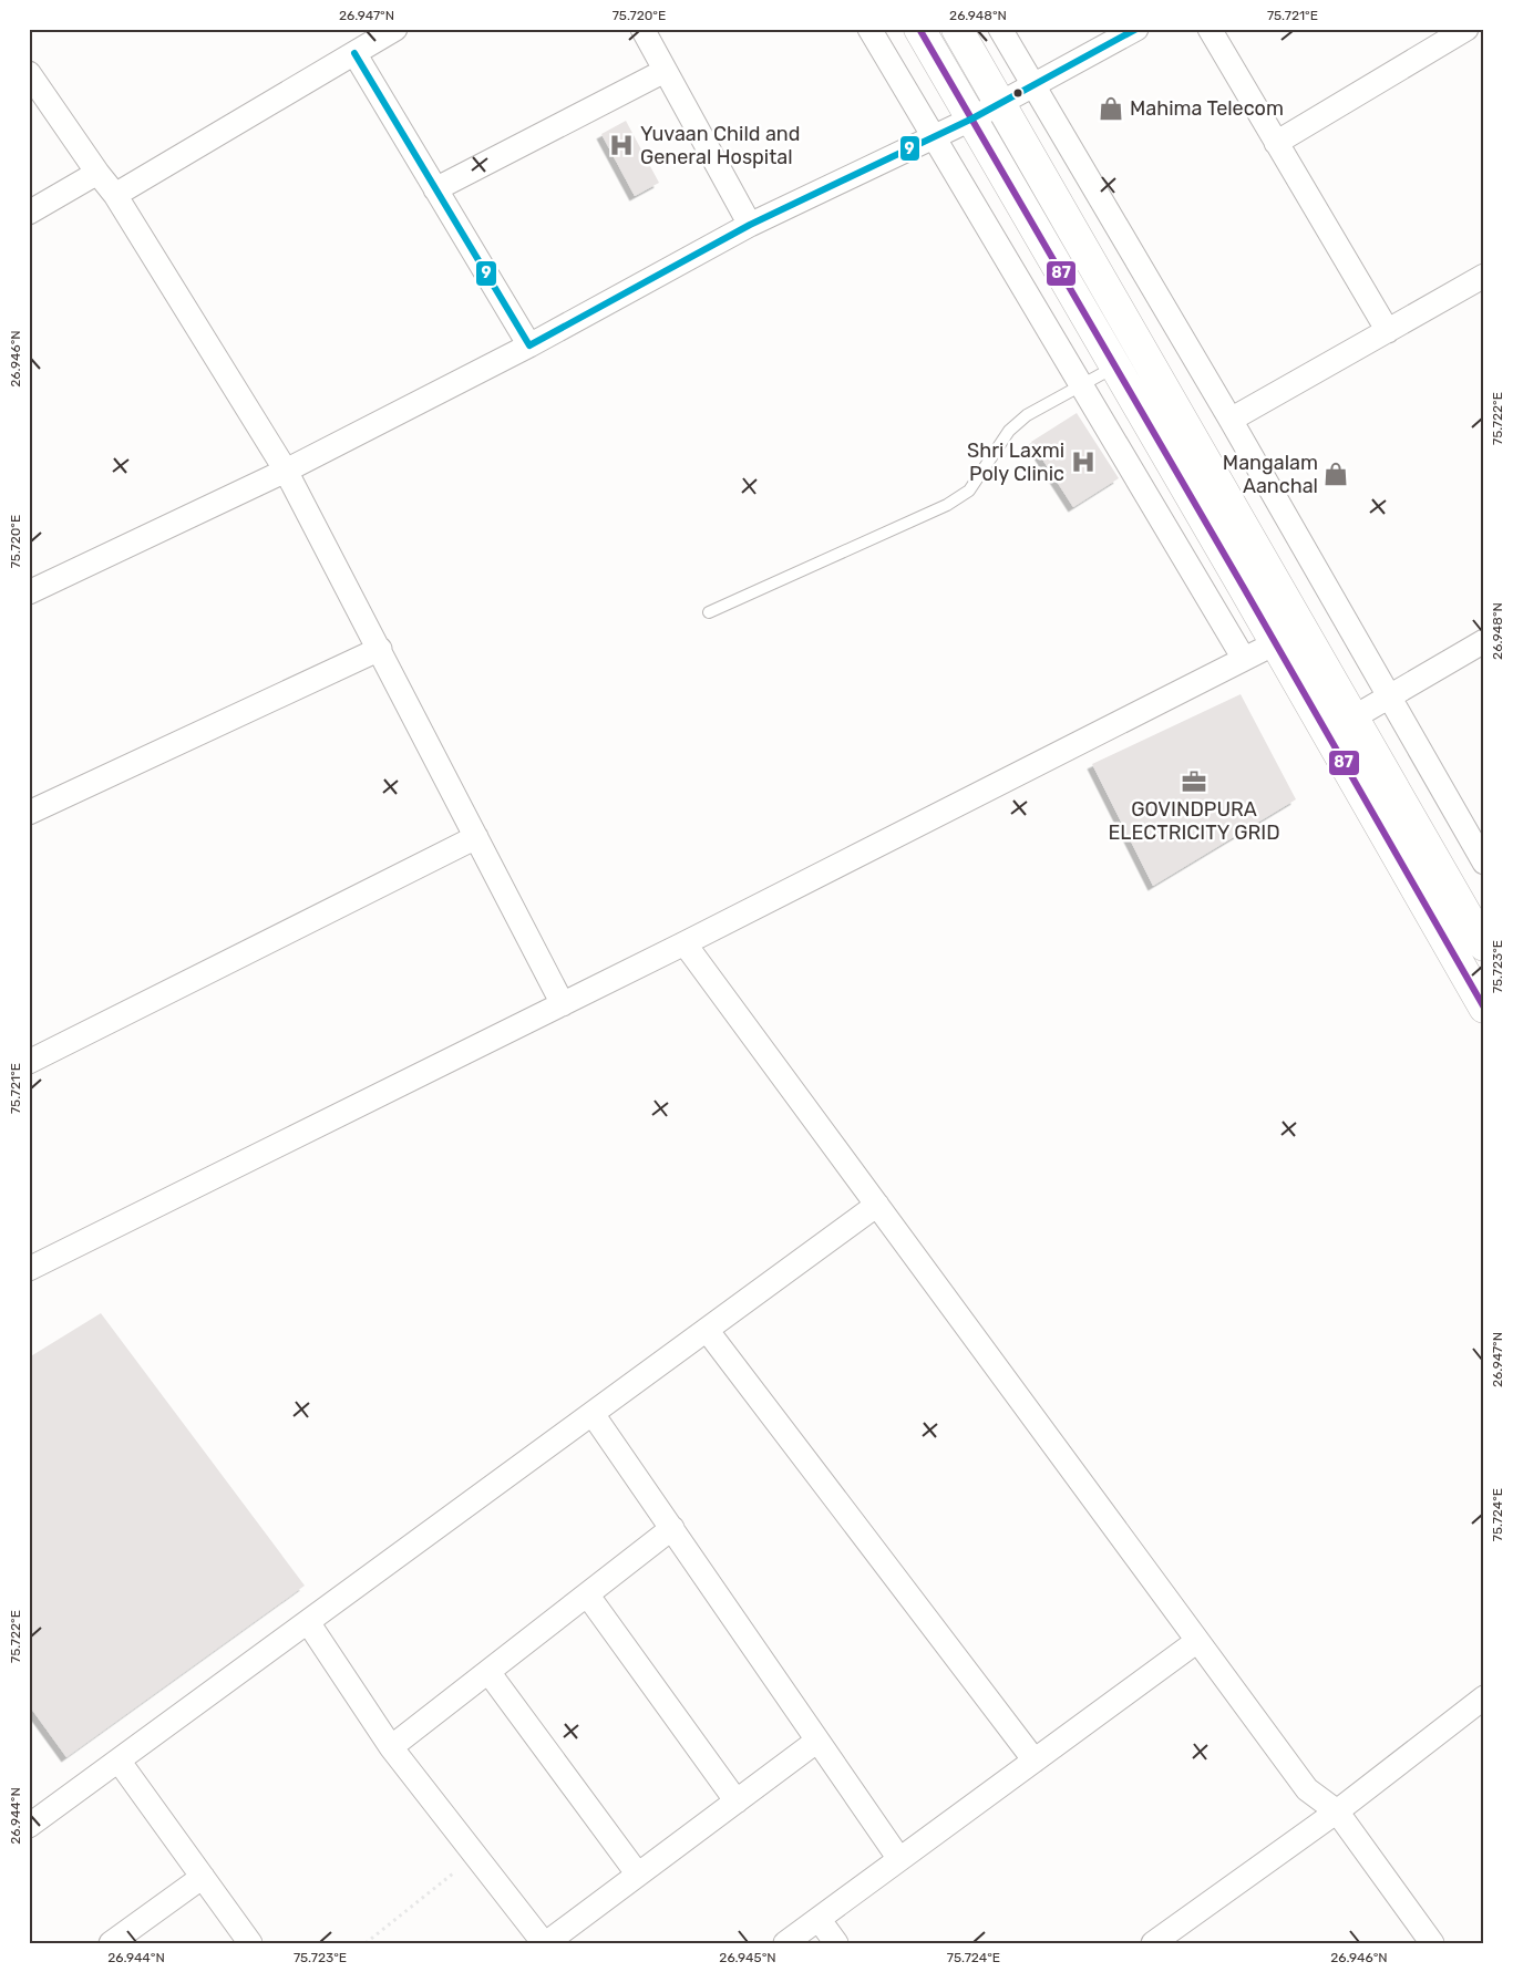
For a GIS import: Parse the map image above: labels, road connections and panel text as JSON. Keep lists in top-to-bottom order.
{
  "places": {
    "shop": ["Mahima Telecom", "Mangalam Aanchal"],
    "hospital": ["Yuvaan Child and General Hospital", "Shri Laxmi Poly Clinic"],
    "office": ["GOVINDPURA ELECTRICITY GRID"]
  },
  "lines": ["transit line 87", "transit line 9"],
  "coordinates": [
    "26.947°N",
    "75.720°E",
    "26.948°N",
    "75.721°E",
    "26.946°N",
    "75.722°E",
    "75.723°E",
    "75.724°E",
    "26.944°N",
    "26.945°N"
  ]
}
